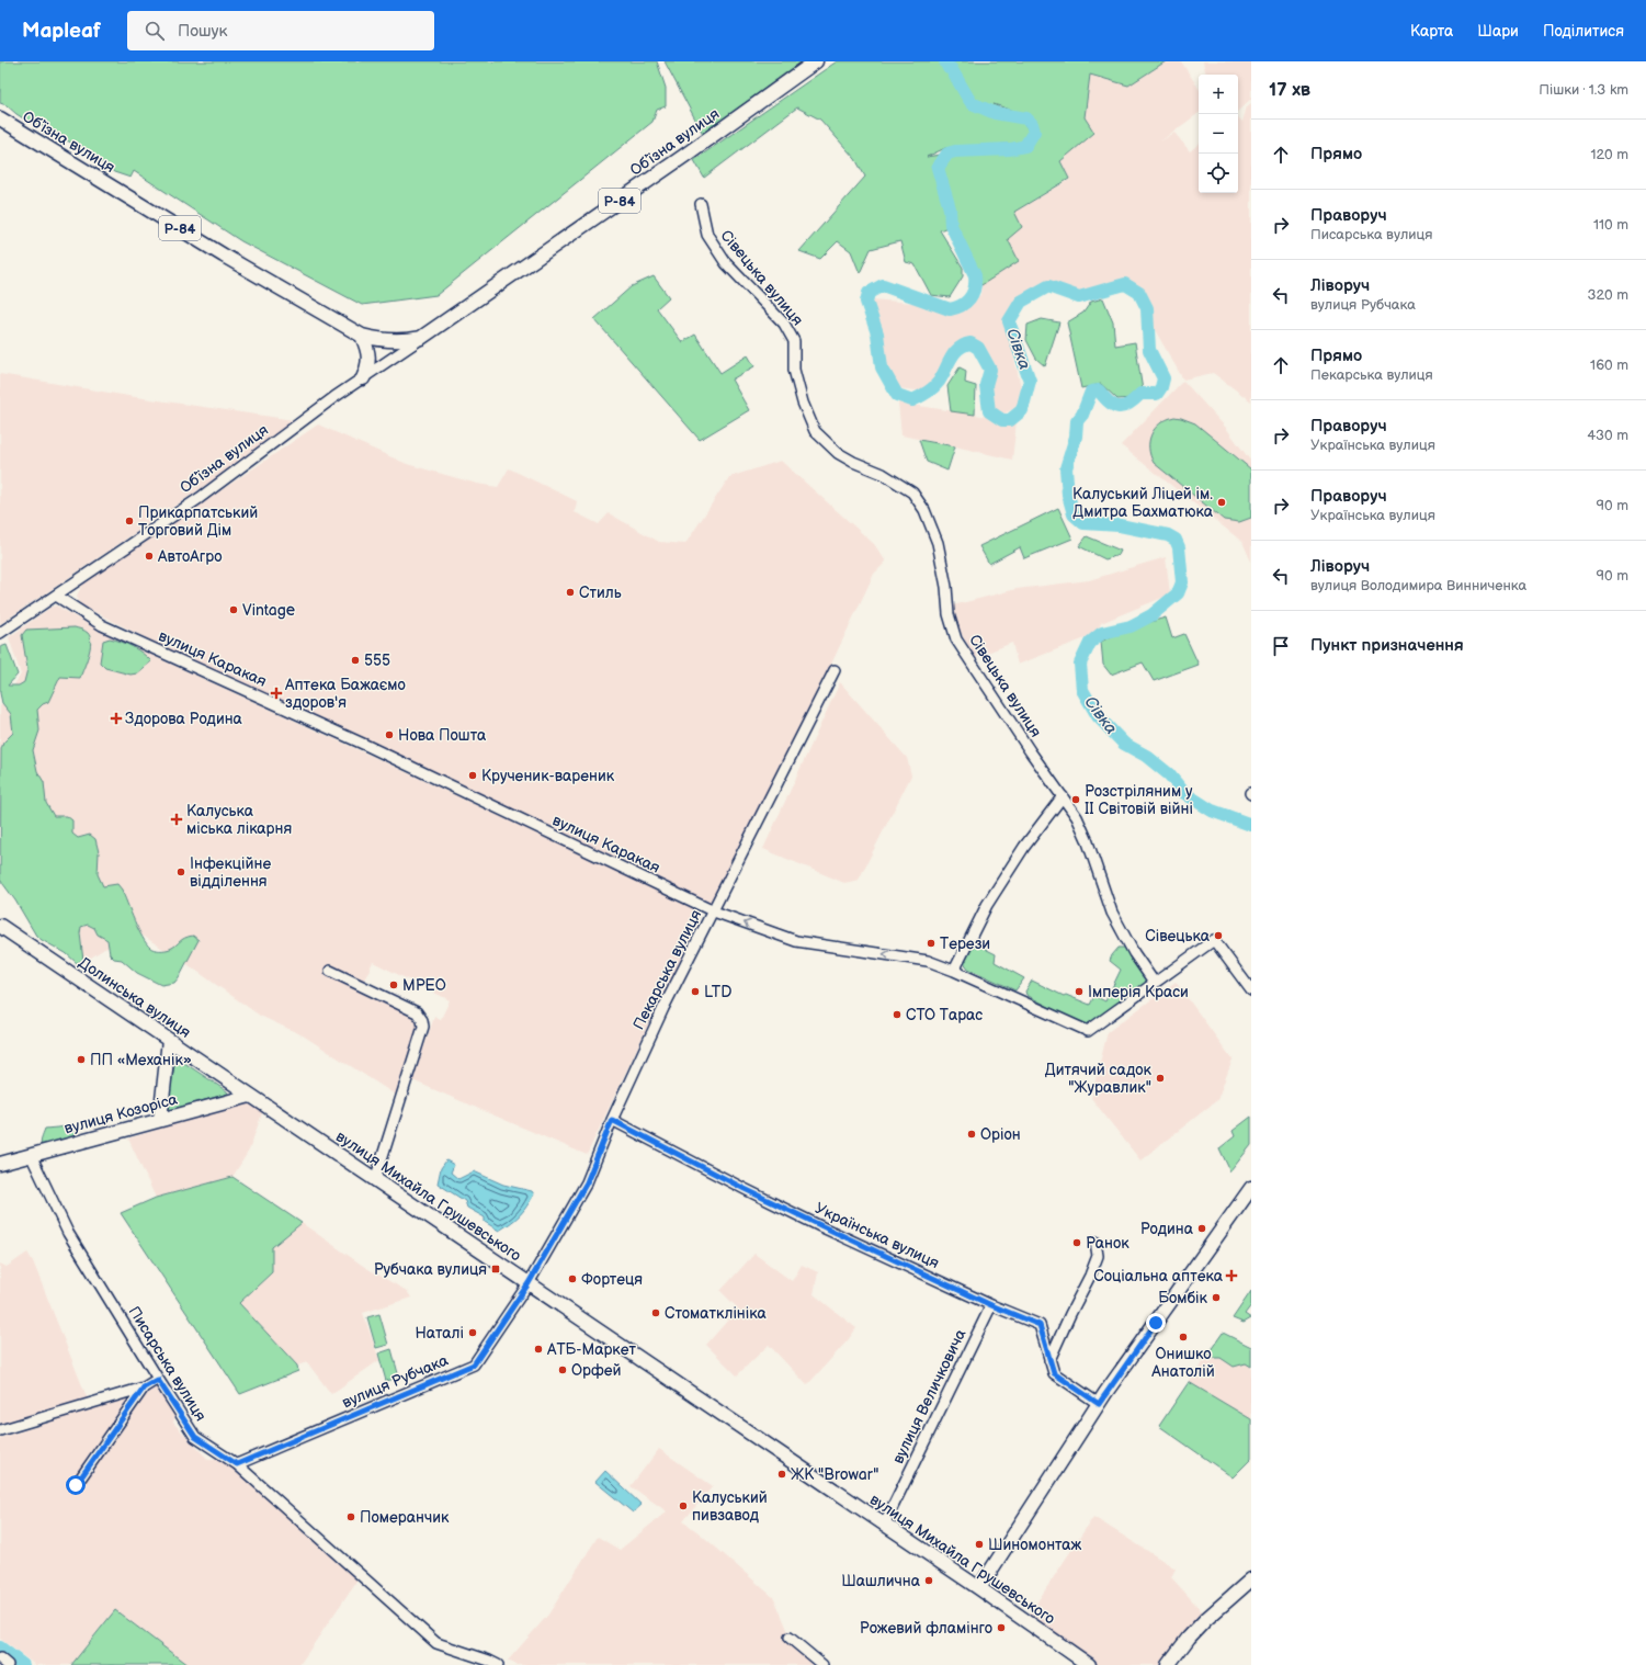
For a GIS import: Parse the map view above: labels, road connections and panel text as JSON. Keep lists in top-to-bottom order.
{
  "streets": {
    "main road": [
      "Обʼїзна вулиця",
      "Р-84",
      "Долинська вулиця",
      "вулиця Козоріса",
      "вулиця Михайла Грушевського"
    ],
    "street": [
      "Сівецька вулиця",
      "вулиця Каракая",
      "Пекарська вулиця",
      "Українська вулиця",
      "Писарська вулиця",
      "вулиця Рубчака",
      "вулиця Величковича"
    ]
  },
  "crossings": [
    ["Обʼїзна вулиця", "вулиця Каракая"],
    ["Сівецька вулиця", "вулиця Каракая"],
    ["вулиця Каракая", "Пекарська вулиця"],
    ["Пекарська вулиця", "вулиця Михайла Грушевського"],
    ["Пекарська вулиця", "Українська вулиця"],
    ["Пекарська вулиця", "вулиця Рубчака"],
    ["Долинська вулиця", "вулиця Козоріса"],
    ["Долинська вулиця", "вулиця Михайла Грушевського"],
    ["вулиця Козоріса", "вулиця Михайла Грушевського"],
    ["вулиця Козоріса", "Писарська вулиця"],
    ["вулиця Михайла Грушевського", "вулиця Рубчака"],
    ["вулиця Михайла Грушевського", "вулиця Величковича"],
    ["Українська вулиця", "вулиця Величковича"],
    ["Писарська вулиця", "вулиця Рубчака"]
  ],
  "water": ["Сівка"],
  "places": {
    "other": [
      "Калуський Ліцей ім. Дмитра Бахматюка",
      "Прикарпатський Торговий Дім",
      "АвтоАгро",
      "Стиль",
      "Vintage",
      "555",
      "Нова Пошта",
      "Крученик-вареник",
      "Розстріляним у II Світовій війні",
      "Інфекційне відділення",
      "Сівецька",
      "Терези",
      "МРЕО",
      "LTD",
      "Імперія Краси",
      "СТО Тарас",
      "ПП «Механік»",
      "Дитячий садок \"Журавлик\"",
      "Оріон",
      "Родина",
      "Ранок",
      "Фортеця",
      "Бомбік",
      "Стоматклініка",
      "Наталі",
      "Онишко Анатолій",
      "АТБ-Маркет",
      "Орфей",
      "ЖК \"Browar\"",
      "Калуський пивзавод",
      "Померанчик",
      "Шиномонтаж",
      "Шашлична",
      "Рожевий фламінго"
    ],
    "health": [
      "Аптека Бажаємо здоров'я",
      "Здорова Родина",
      "Калуська міська лікарня",
      "Соціальна аптека"
    ],
    "transit": ["Рубчака вулиця"]
  },
  "page": {
    "header": "Mapleaf",
    "search": "Пошук",
    "nav": ["Карта", "Шари", "Поділитися"],
    "heading": ["17 хв", "Пішки · 1.3 km"],
    "map_buttons": ["+", "−"],
    "list": [
      ["Прямо", "120 m"],
      ["Праворуч", "Писарська вулиця", "110 m"],
      ["Ліворуч", "вулиця Рубчака", "320 m"],
      ["Прямо", "Пекарська вулиця", "160 m"],
      ["Праворуч", "Українська вулиця", "430 m"],
      ["Праворуч", "Українська вулиця", "90 m"],
      ["Ліворуч", "вулиця Володимира Винниченка", "90 m"],
      "Пункт призначення"
    ]
  }
}
